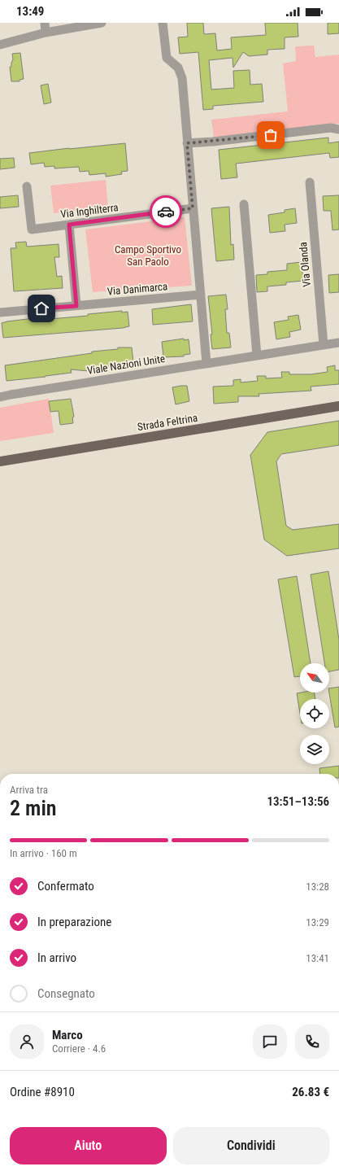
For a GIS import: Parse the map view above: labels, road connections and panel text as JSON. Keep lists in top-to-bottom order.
{
  "streets": {
    "main road": ["Strada Feltrina"],
    "street": [
      "Via Inghilterra",
      "Via Olanda",
      "Via Danimarca",
      "Viale Nazioni Unite"
    ]
  },
  "crossings": [
    ["Via Olanda", "Viale Nazioni Unite"]
  ],
  "parks": ["Campo Sportivo San Paolo"],
  "north": "top left",
  "page": {
    "status": "13:49",
    "heading": ["2 min", "Arriva tra", "13:51–13:56"],
    "panel": [
      "Marco",
      "Corriere · 4.6",
      "Ordine #8910",
      "26.83 €"
    ],
    "bar": "In arrivo · 160 m",
    "list": [
      ["Confermato", "13:28"],
      ["In preparazione", "13:29"],
      ["In arrivo", "13:41"],
      "Consegnato"
    ],
    "buttons": ["Aiuto", "Condividi"]
  }
}
